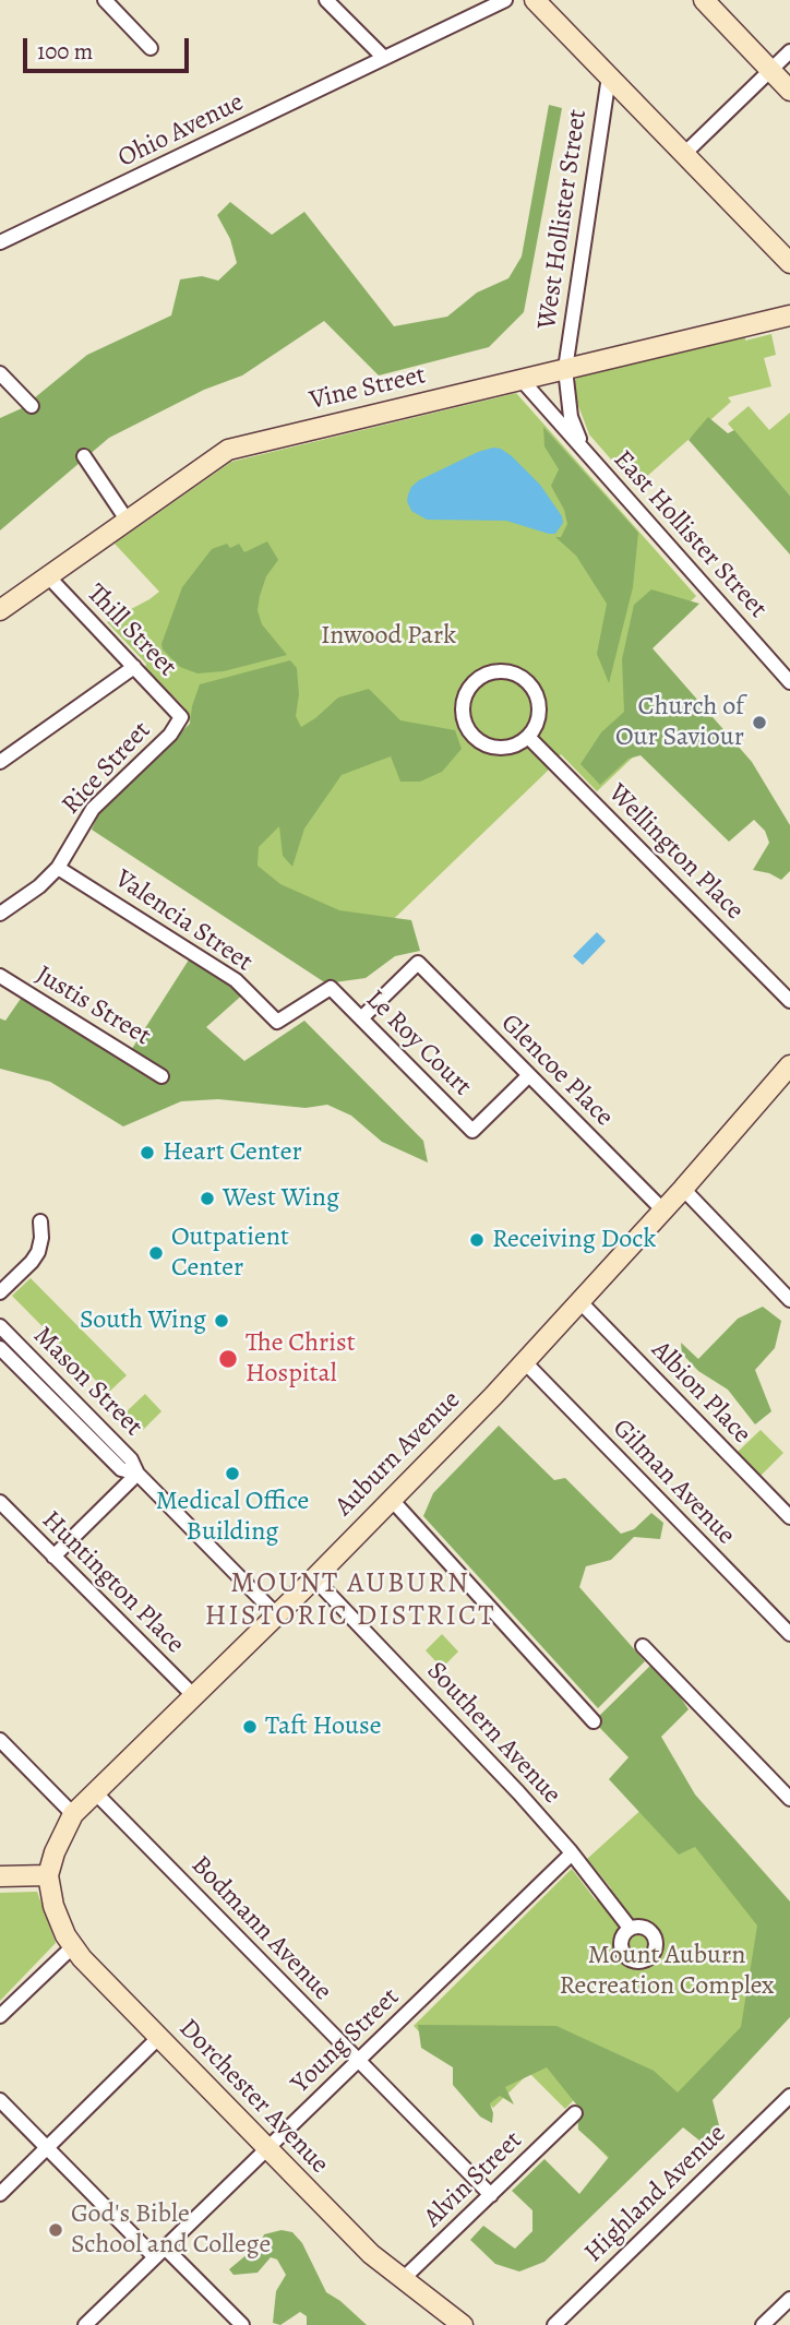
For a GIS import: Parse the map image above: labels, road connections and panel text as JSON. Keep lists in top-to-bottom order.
{
  "streets": {
    "main road": ["Vine Street", "Auburn Avenue", "Dorchester Avenue"],
    "street": [
      "Ohio Avenue",
      "West Hollister Street",
      "East Hollister Street",
      "Thill Street",
      "Rice Street",
      "Wellington Place",
      "Valencia Street",
      "Justis Street",
      "Le Roy Court",
      "Glencoe Place",
      "Mason Street",
      "Albion Place",
      "Gilman Avenue",
      "Huntington Place",
      "Southern Avenue",
      "Bodmann Avenue",
      "Young Street",
      "Alvin Street",
      "Highland Avenue"
    ]
  },
  "crossings": [
    ["West Hollister Street", "Vine Street"],
    ["West Hollister Street", "East Hollister Street"],
    ["Vine Street", "East Hollister Street"],
    ["Vine Street", "Thill Street"],
    ["Thill Street", "Rice Street"],
    ["Rice Street", "Valencia Street"],
    ["Valencia Street", "Le Roy Court"],
    ["Le Roy Court", "Glencoe Place"],
    ["Glencoe Place", "Auburn Avenue"],
    ["Mason Street", "Auburn Avenue"],
    ["Albion Place", "Auburn Avenue"],
    ["Auburn Avenue", "Gilman Avenue"],
    ["Auburn Avenue", "Huntington Place"],
    ["Auburn Avenue", "Southern Avenue"],
    ["Auburn Avenue", "Bodmann Avenue"],
    ["Auburn Avenue", "Dorchester Avenue"],
    ["Southern Avenue", "Young Street"],
    ["Bodmann Avenue", "Young Street"],
    ["Bodmann Avenue", "Alvin Street"],
    ["Young Street", "Dorchester Avenue"],
    ["Dorchester Avenue", "Alvin Street"]
  ],
  "districts": ["MOUNT AUBURN HISTORIC DISTRICT"],
  "parks": ["Inwood Park", "Mount Auburn Recreation Complex"],
  "places": [
    "Church of Our Saviour",
    "Heart Center",
    "West Wing",
    "Receiving Dock",
    "Outpatient Center",
    "South Wing",
    "The Christ Hospital",
    "Medical Office Building",
    "Taft House",
    "God's Bible School and College"
  ],
  "scale_bar": "100 m"
}
